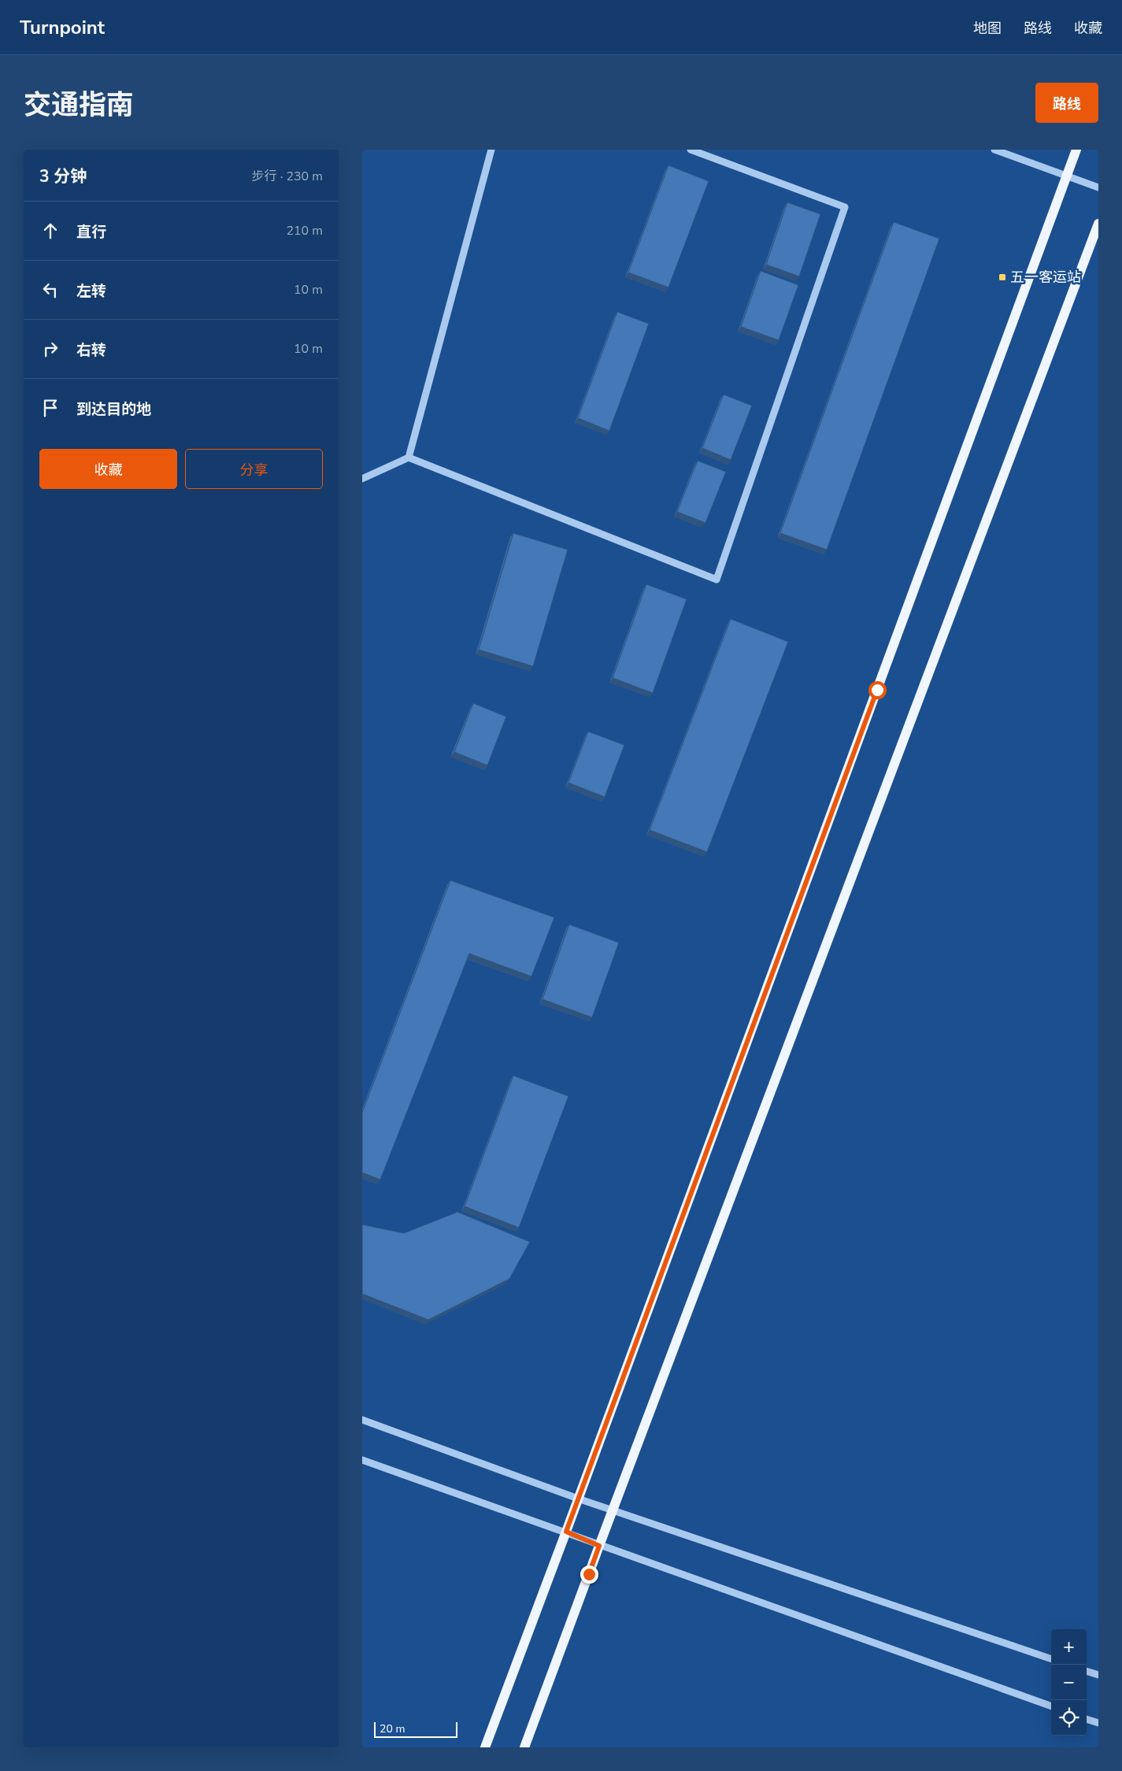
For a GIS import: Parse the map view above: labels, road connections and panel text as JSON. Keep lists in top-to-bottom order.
{
  "places": {
    "transit": ["五一客运站"]
  },
  "scale_bar": "20 m",
  "page": {
    "header": "Turnpoint",
    "nav": ["地图", "路线", "收藏"],
    "title": "交通指南",
    "buttons": [
      "路线",
      ["收藏", "分享"]
    ],
    "heading": ["3 分钟", "步行 · 230 m"],
    "list": [
      ["直行", "210 m"],
      ["左转", "10 m"],
      ["右转", "10 m"],
      "到达目的地"
    ],
    "map_buttons": ["+", "−"],
    "scale": "20 m"
  }
}
